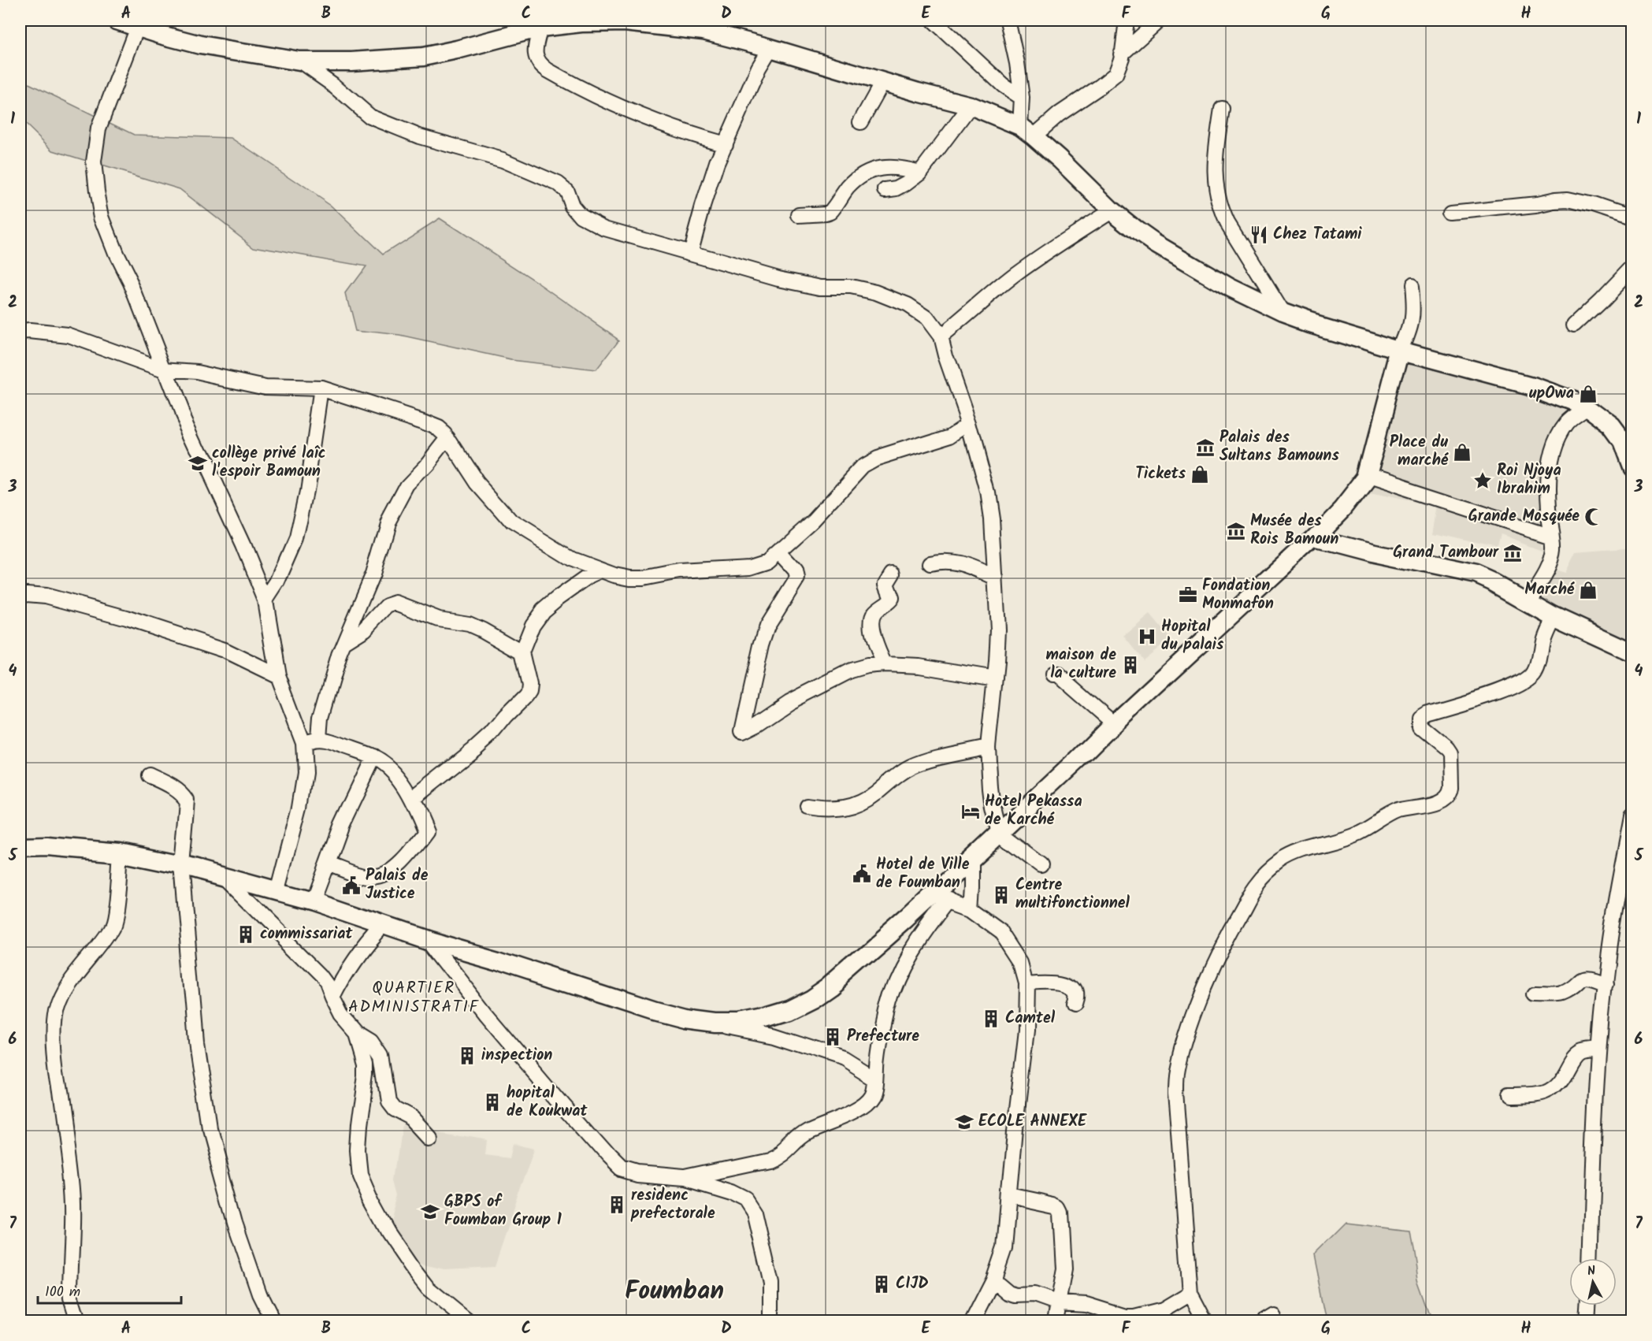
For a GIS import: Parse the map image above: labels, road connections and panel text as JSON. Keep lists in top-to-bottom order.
{
  "districts": ["QUARTIER ADMINISTRATIF", "Foumban"],
  "places": {
    "restaurant": ["Chez Tatami"],
    "shop": [
      "upOwa",
      "Place du marché",
      "Tickets",
      "Marché"
    ],
    "museum": ["Palais des Sultans Bamouns", "Musée des Rois Bamoun", "Grand Tambour"],
    "school or university": ["collège privé laîc l'espoir Bamoun", "ECOLE ANNEXE", "GBPS of Foumban Group 1"],
    "place": ["Roi Njoya Ibrahim"],
    "mosque": ["Grande Mosquée"],
    "office": ["Fondation Monmafon"],
    "hospital": ["Hopital du palais"],
    "building": [
      "maison de la culture",
      "Centre multifonctionnel",
      "commissariat",
      "Camtel",
      "Prefecture",
      "inspection",
      "hopital de Koukwat",
      "residenc prefectorale",
      "CIJD"
    ],
    "hotel": ["Hotel Pekassa de Karché"],
    "public building": ["Hotel de Ville de Foumban", "Palais de Justice"]
  },
  "scale_bar": "100 m",
  "north": "top",
  "grid": {
    "columns": [
      "A",
      "B",
      "C",
      "D",
      "E",
      "F",
      "G",
      "H"
    ],
    "rows": [
      "1",
      "2",
      "3",
      "4",
      "5",
      "6",
      "7"
    ]
  }
}
